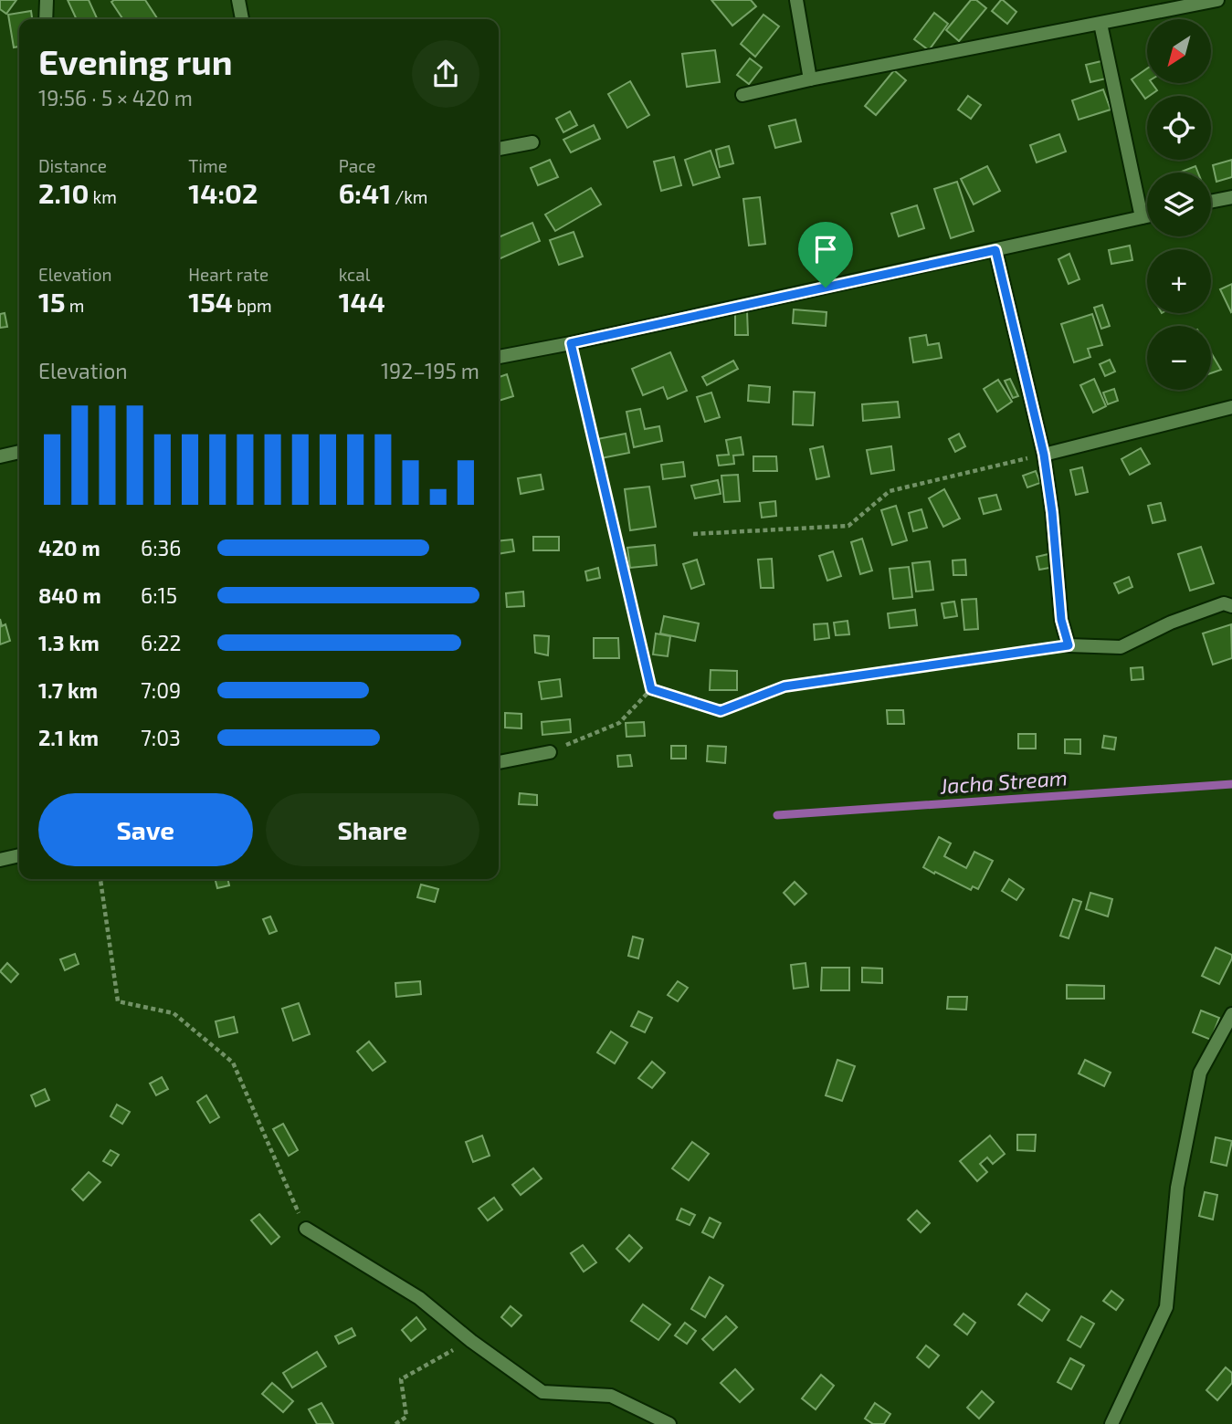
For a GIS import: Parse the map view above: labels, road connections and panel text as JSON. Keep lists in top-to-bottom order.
{
  "water": ["Jacha Stream"],
  "north": "bottom left",
  "page": {
    "map_buttons": ["+", "−"],
    "heading": ["Evening run", "19:56 · 5 × 420 m"],
    "stats": [
      ["Distance", "2.10 km"],
      ["Time", "14:02"],
      ["Pace", "6:41 /km"],
      ["Elevation", "15 m"],
      ["Heart rate", "154 bpm"],
      ["kcal", "144"]
    ],
    "chart": ["Elevation", "192–195 m"],
    "list": [
      {
        "name": "420 m",
        "note": "6:36"
      },
      {
        "name": "840 m",
        "note": "6:15"
      },
      {
        "name": "1.3 km",
        "note": "6:22"
      },
      {
        "name": "1.7 km",
        "note": "7:09"
      },
      {
        "name": "2.1 km",
        "note": "7:03"
      }
    ],
    "buttons": ["Save", "Share"]
  }
}
